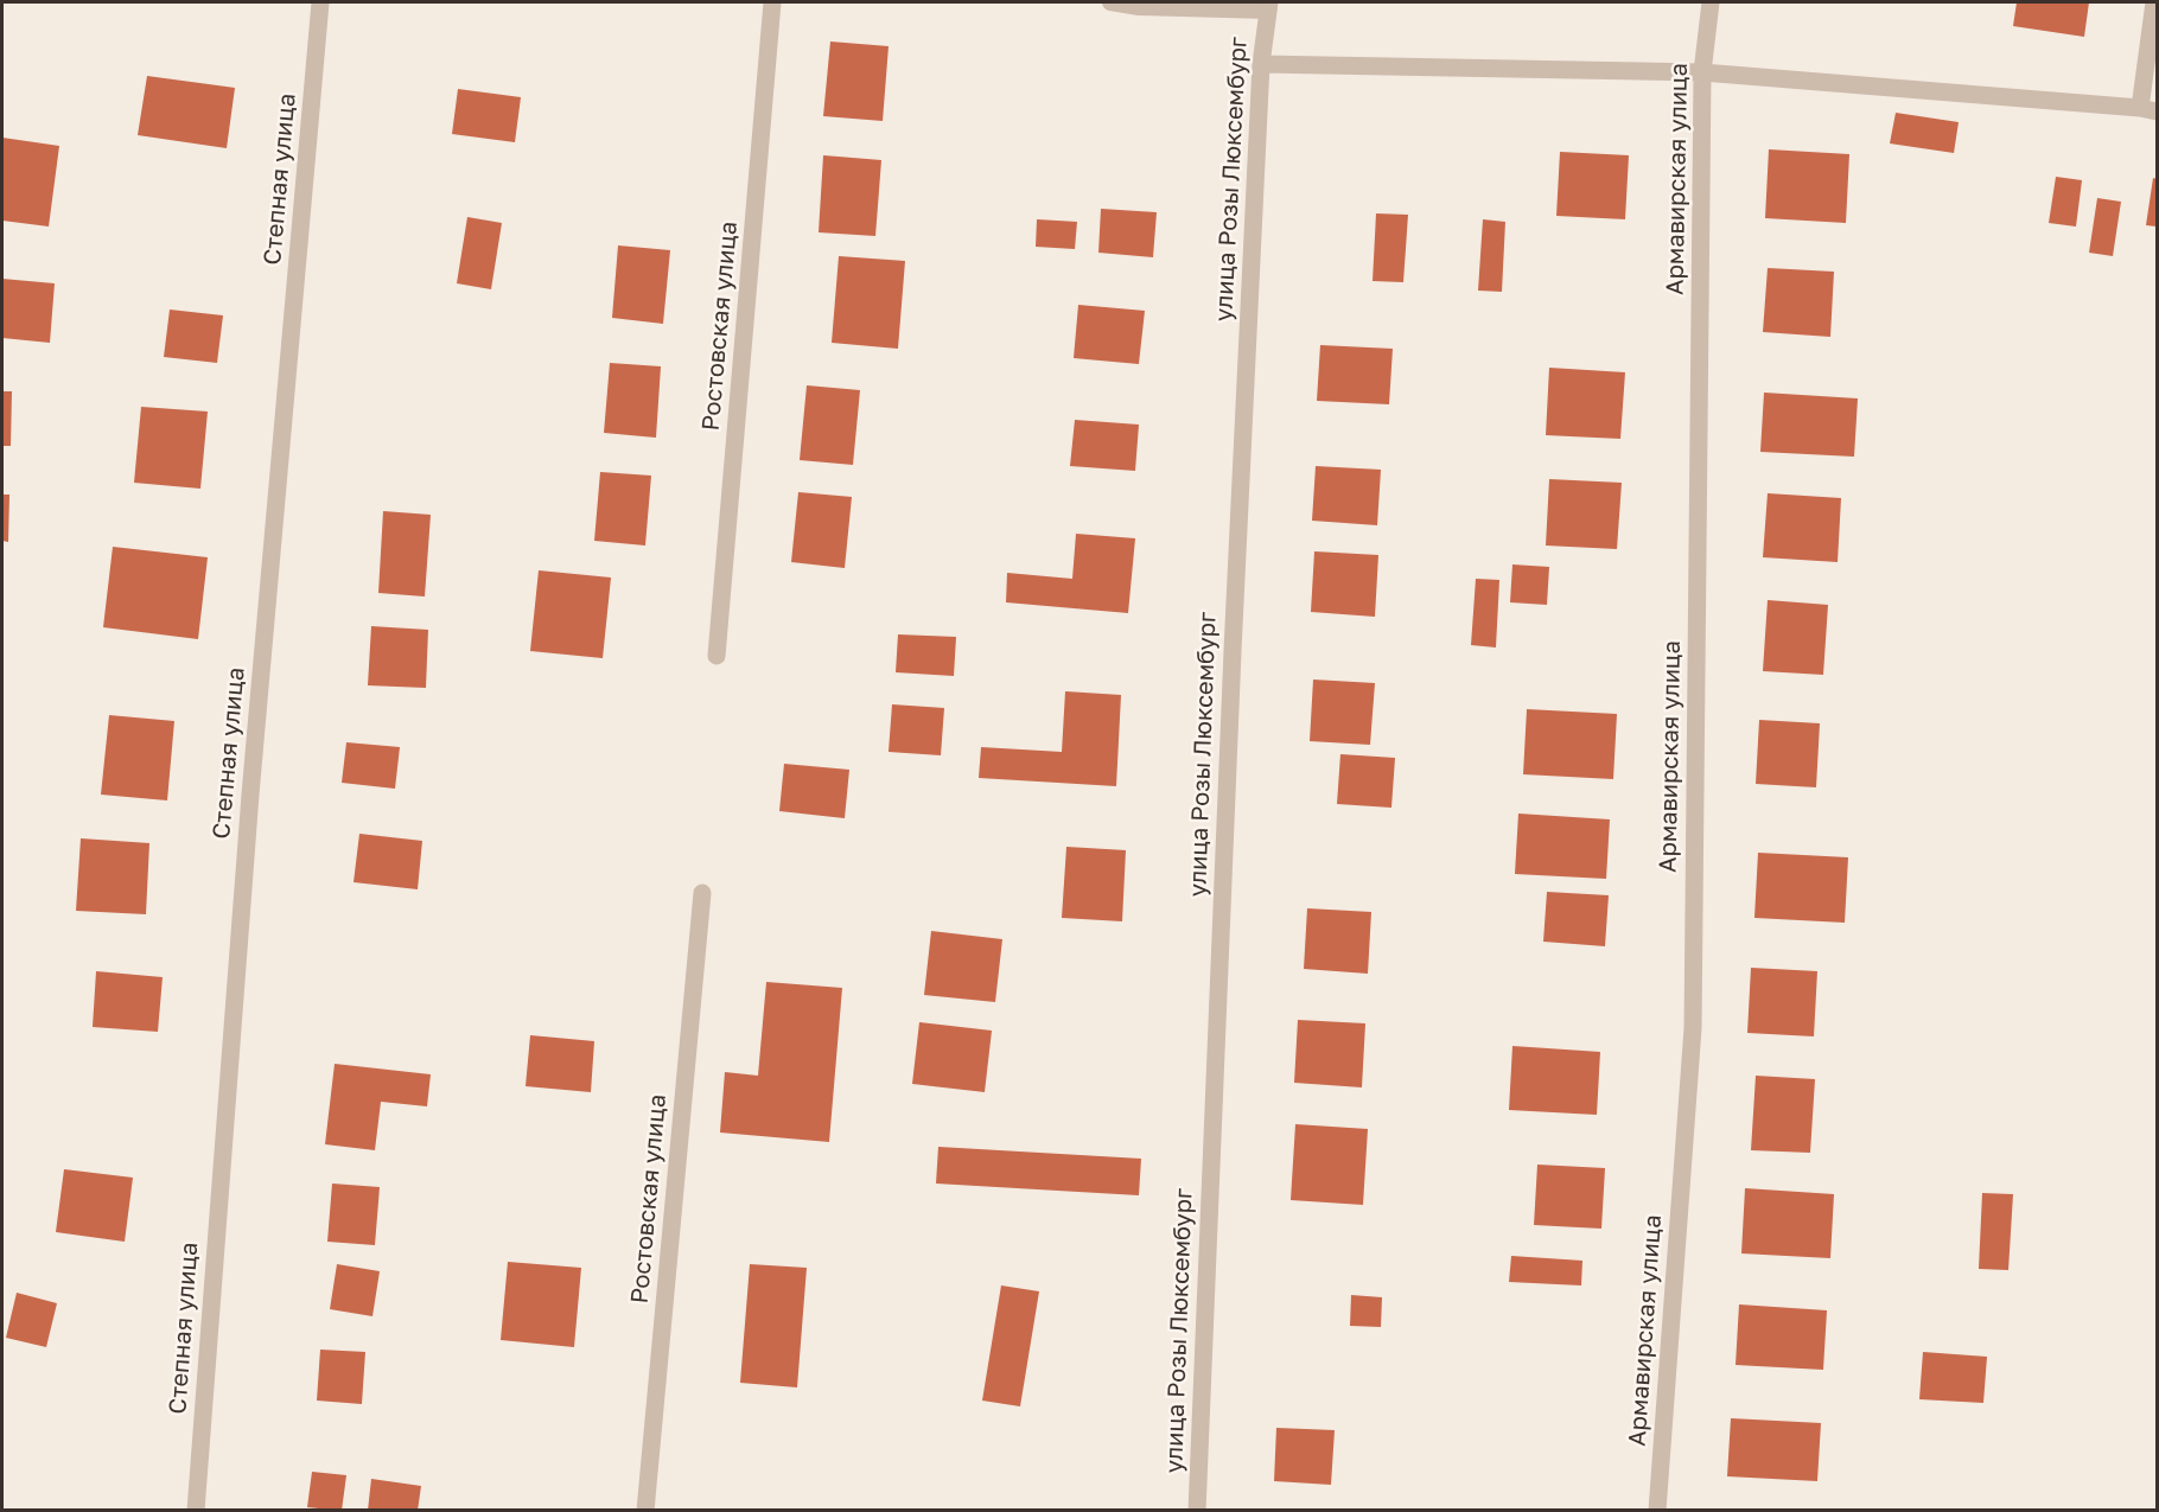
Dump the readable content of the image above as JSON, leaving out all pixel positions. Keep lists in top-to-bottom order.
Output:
{
  "streets": {
    "street": [
      "Степная улица",
      "улица Розы Люксембург",
      "Армавирская улица",
      "Ростовская улица"
    ]
  }
}
